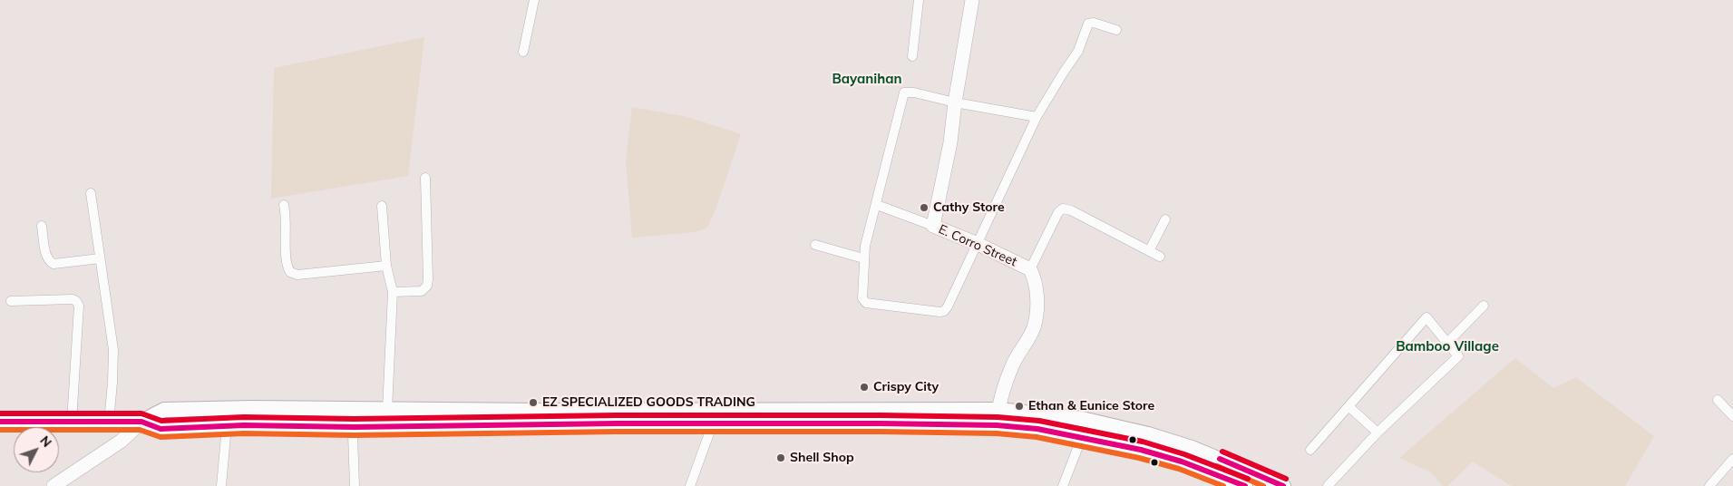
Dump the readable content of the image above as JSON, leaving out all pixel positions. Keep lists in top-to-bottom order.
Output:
{
  "streets": {
    "street": ["E. Corro Street"]
  },
  "districts": ["Bayanihan", "Bamboo Village"],
  "places": [
    "Cathy Store",
    "Crispy City",
    "EZ SPECIALIZED GOODS TRADING",
    "Ethan & Eunice Store",
    "Shell Shop"
  ],
  "north": "top right"
}
